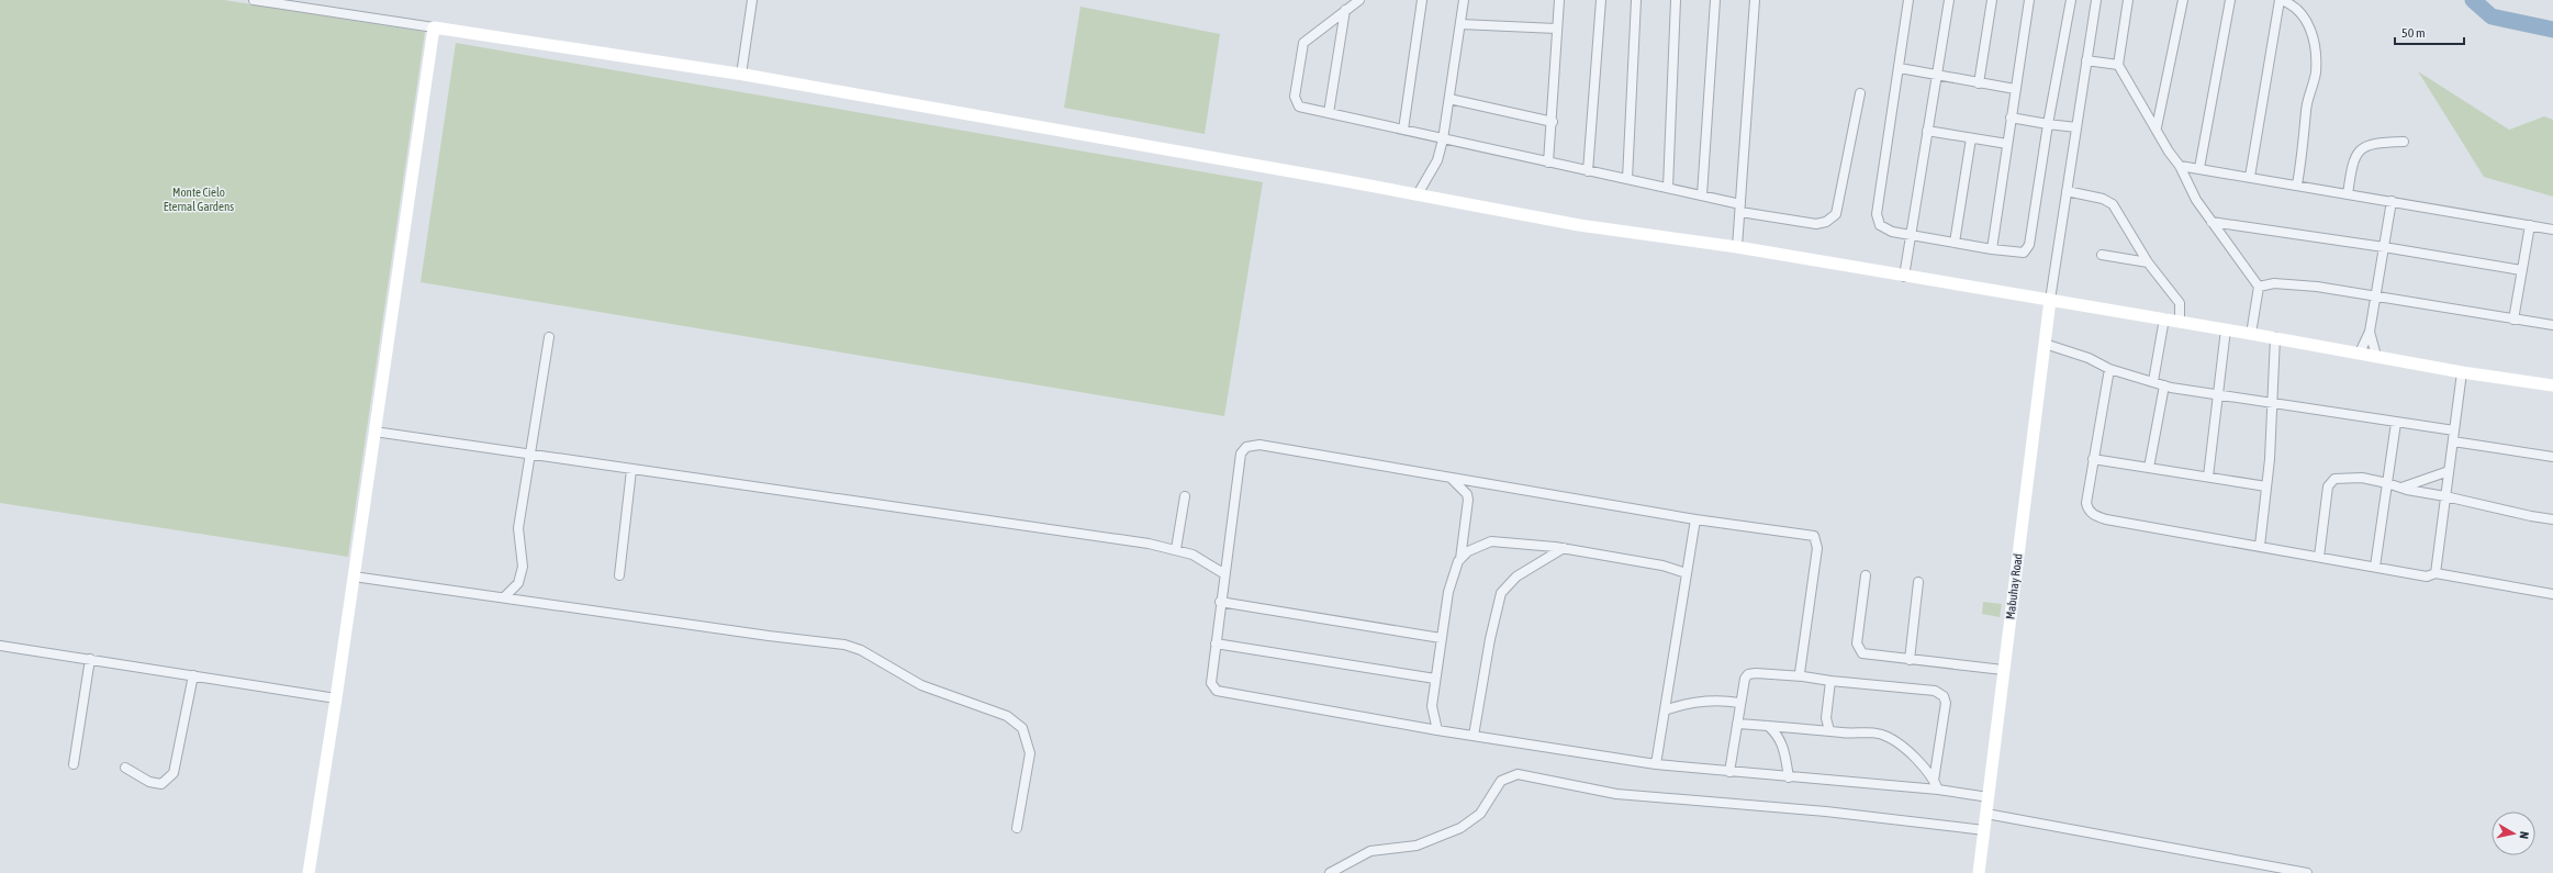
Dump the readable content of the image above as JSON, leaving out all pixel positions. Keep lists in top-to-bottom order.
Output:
{
  "streets": {
    "street": ["Mabuhay Road"]
  },
  "parks": ["Monte Cielo Eternal Gardens"],
  "scale_bar": "50 m",
  "north": "right"
}
